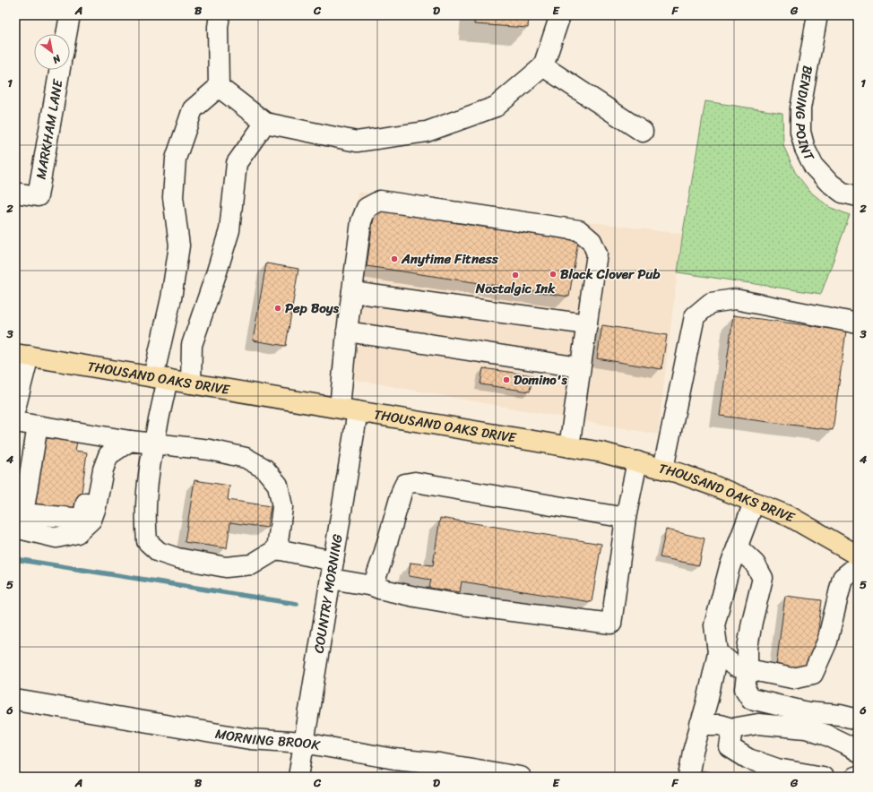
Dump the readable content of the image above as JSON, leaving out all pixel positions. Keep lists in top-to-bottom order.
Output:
{
  "streets": {
    "main road": ["THOUSAND OAKS DRIVE"],
    "street": [
      "BENDING POINT",
      "MARKHAM LANE",
      "COUNTRY MORNING",
      "MORNING BROOK"
    ]
  },
  "crossings": [
    ["THOUSAND OAKS DRIVE", "COUNTRY MORNING"],
    ["COUNTRY MORNING", "MORNING BROOK"]
  ],
  "places": [
    "Anytime Fitness",
    "Black Clover Pub",
    "Nostalgic Ink",
    "Pep Boys",
    "Domino's"
  ],
  "north": "bottom right",
  "grid": {
    "columns": [
      "A",
      "B",
      "C",
      "D",
      "E",
      "F",
      "G"
    ],
    "rows": [
      "1",
      "2",
      "3",
      "4",
      "5",
      "6"
    ]
  }
}
